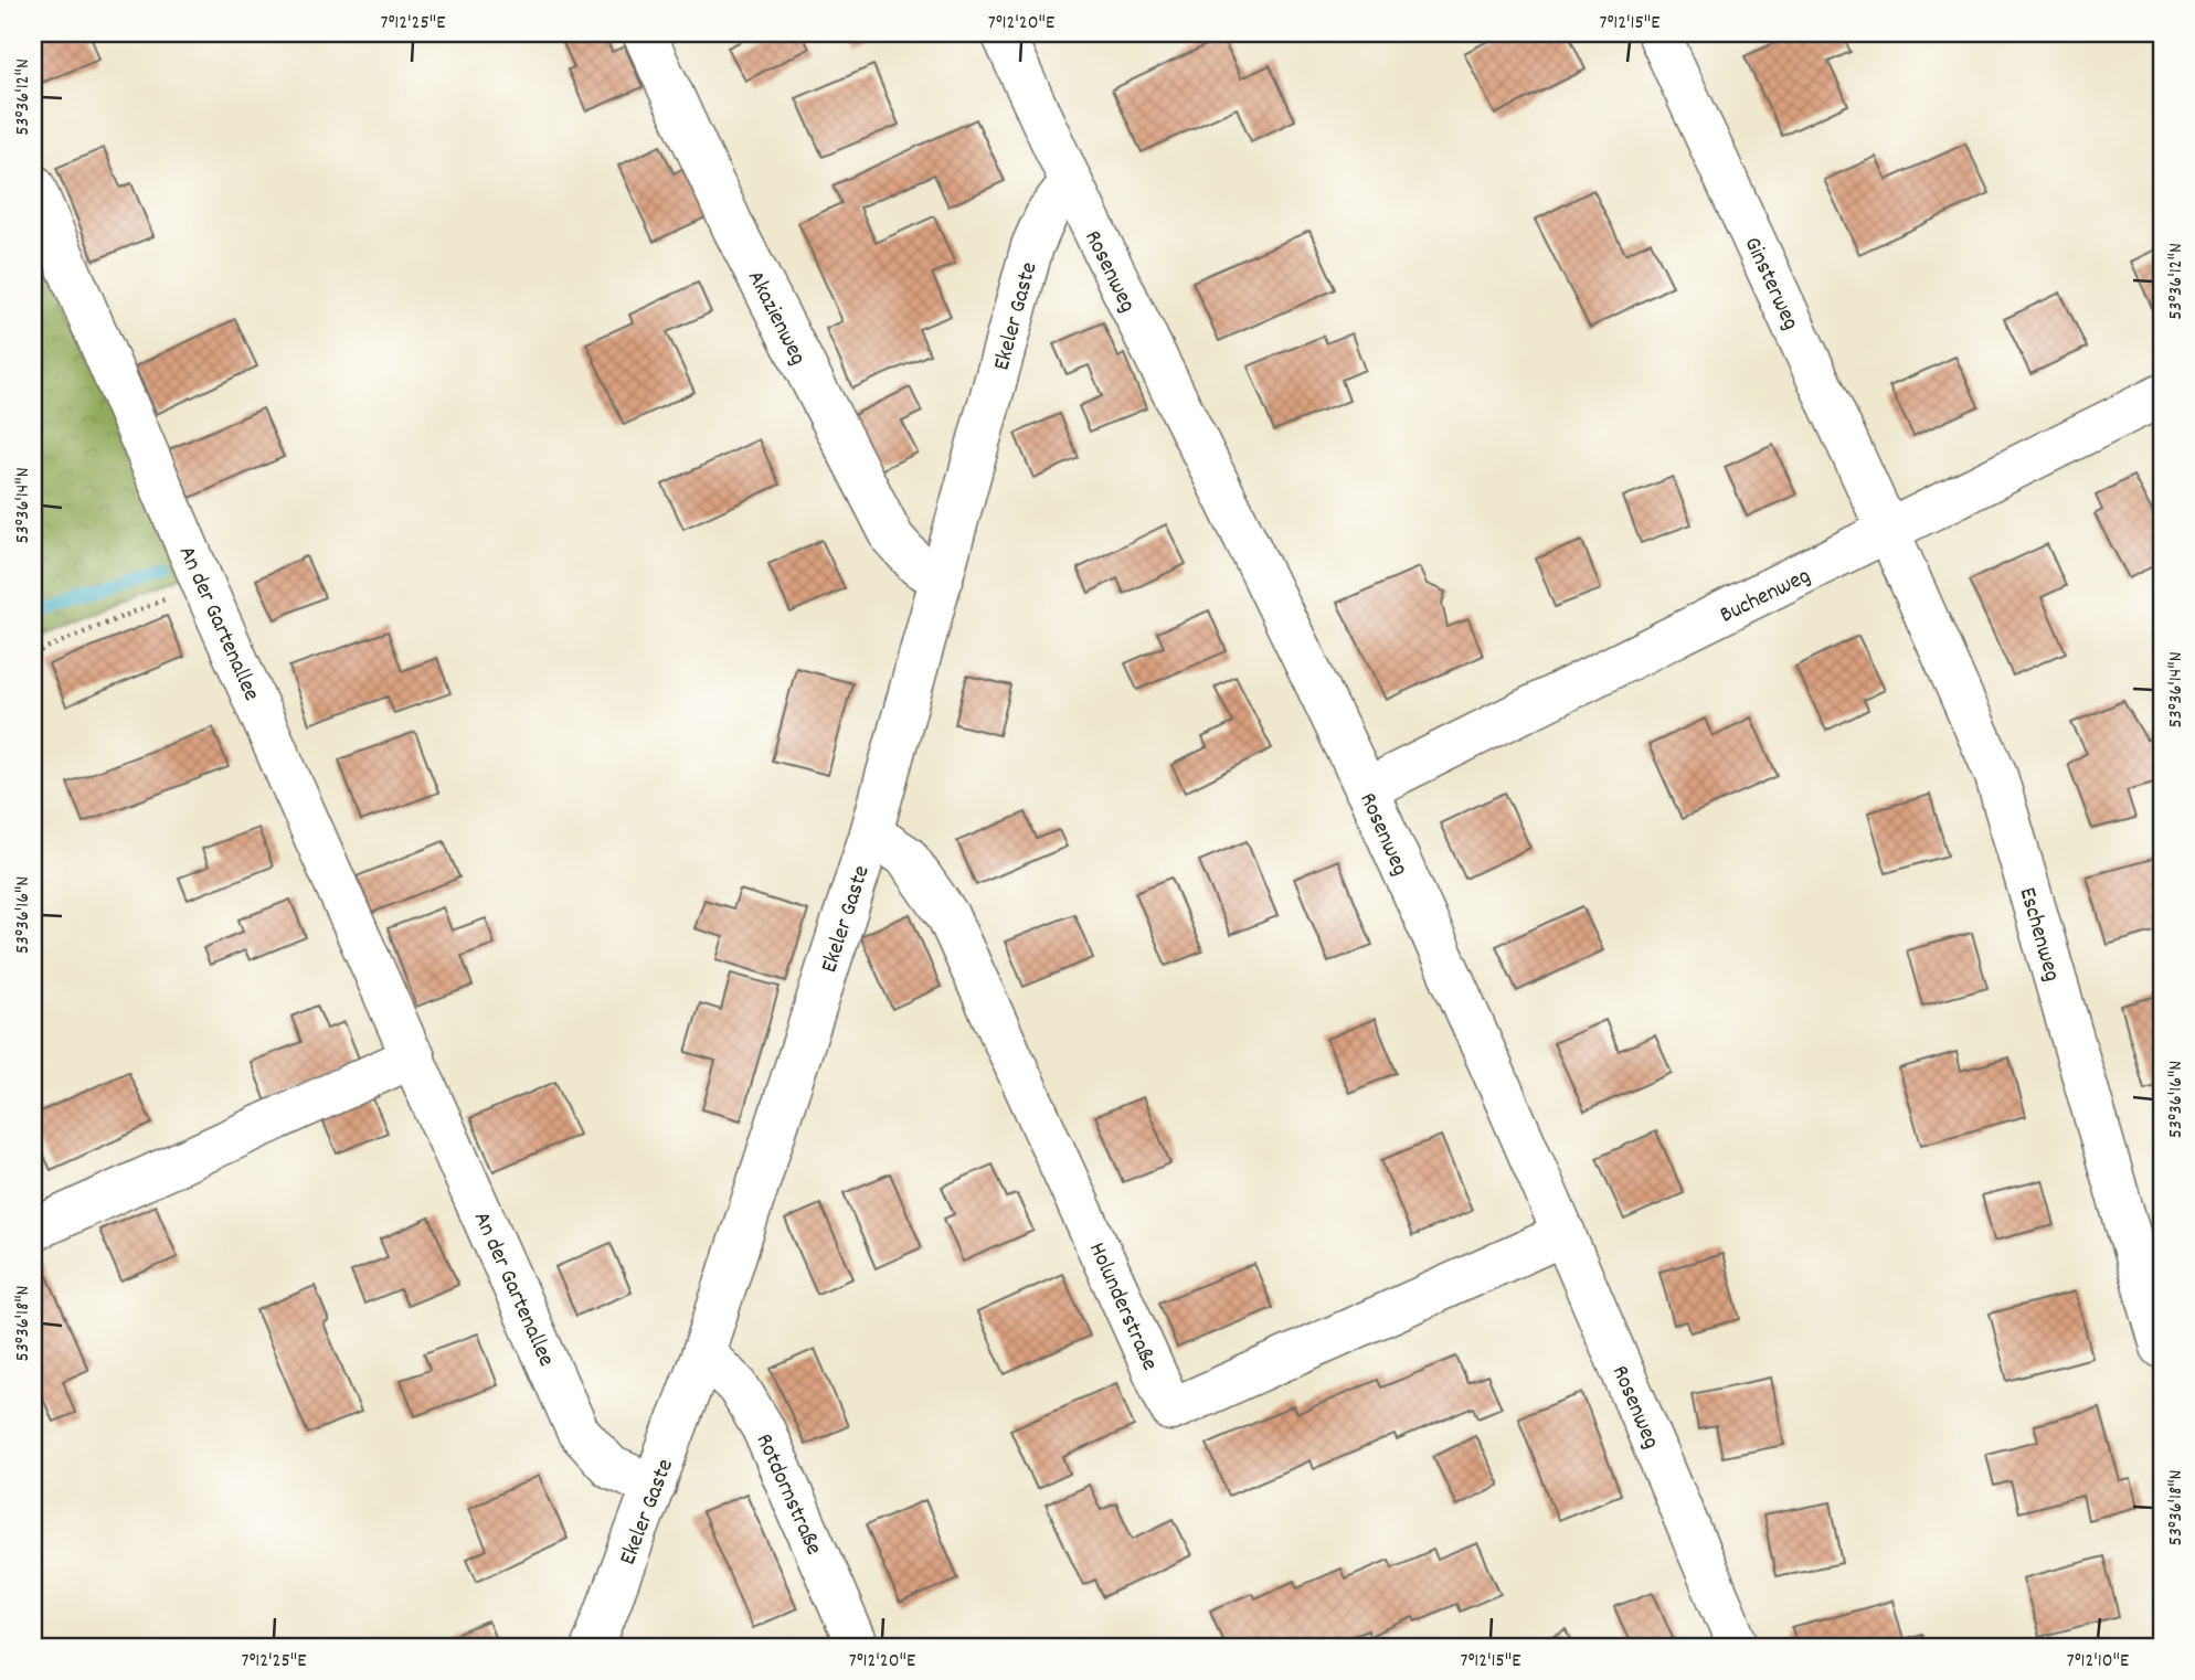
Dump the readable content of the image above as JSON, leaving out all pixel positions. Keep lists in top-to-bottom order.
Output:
{
  "streets": {
    "street": [
      "Rosenweg",
      "Ginsterweg",
      "Ekeler Gaste",
      "Akazienweg",
      "Buchenweg",
      "An der Gartenallee",
      "Eschenweg",
      "Holunderstraße",
      "Rotdornstraße"
    ]
  },
  "crossings": [
    ["Rosenweg", "Ekeler Gaste"],
    ["Rosenweg", "Buchenweg"],
    ["Rosenweg", "Holunderstraße"],
    ["Ginsterweg", "Buchenweg"],
    ["Ginsterweg", "Eschenweg"],
    ["Ekeler Gaste", "Akazienweg"],
    ["Ekeler Gaste", "An der Gartenallee"],
    ["Ekeler Gaste", "Holunderstraße"],
    ["Ekeler Gaste", "Rotdornstraße"],
    ["Buchenweg", "Eschenweg"]
  ],
  "coordinates": [
    "7°12'25\"E",
    "7°12'20\"E",
    "7°12'15\"E",
    "53°36'12\"N",
    "53°36'14\"N",
    "53°36'16\"N",
    "53°36'18\"N",
    "7°12'10\"E"
  ]
}
